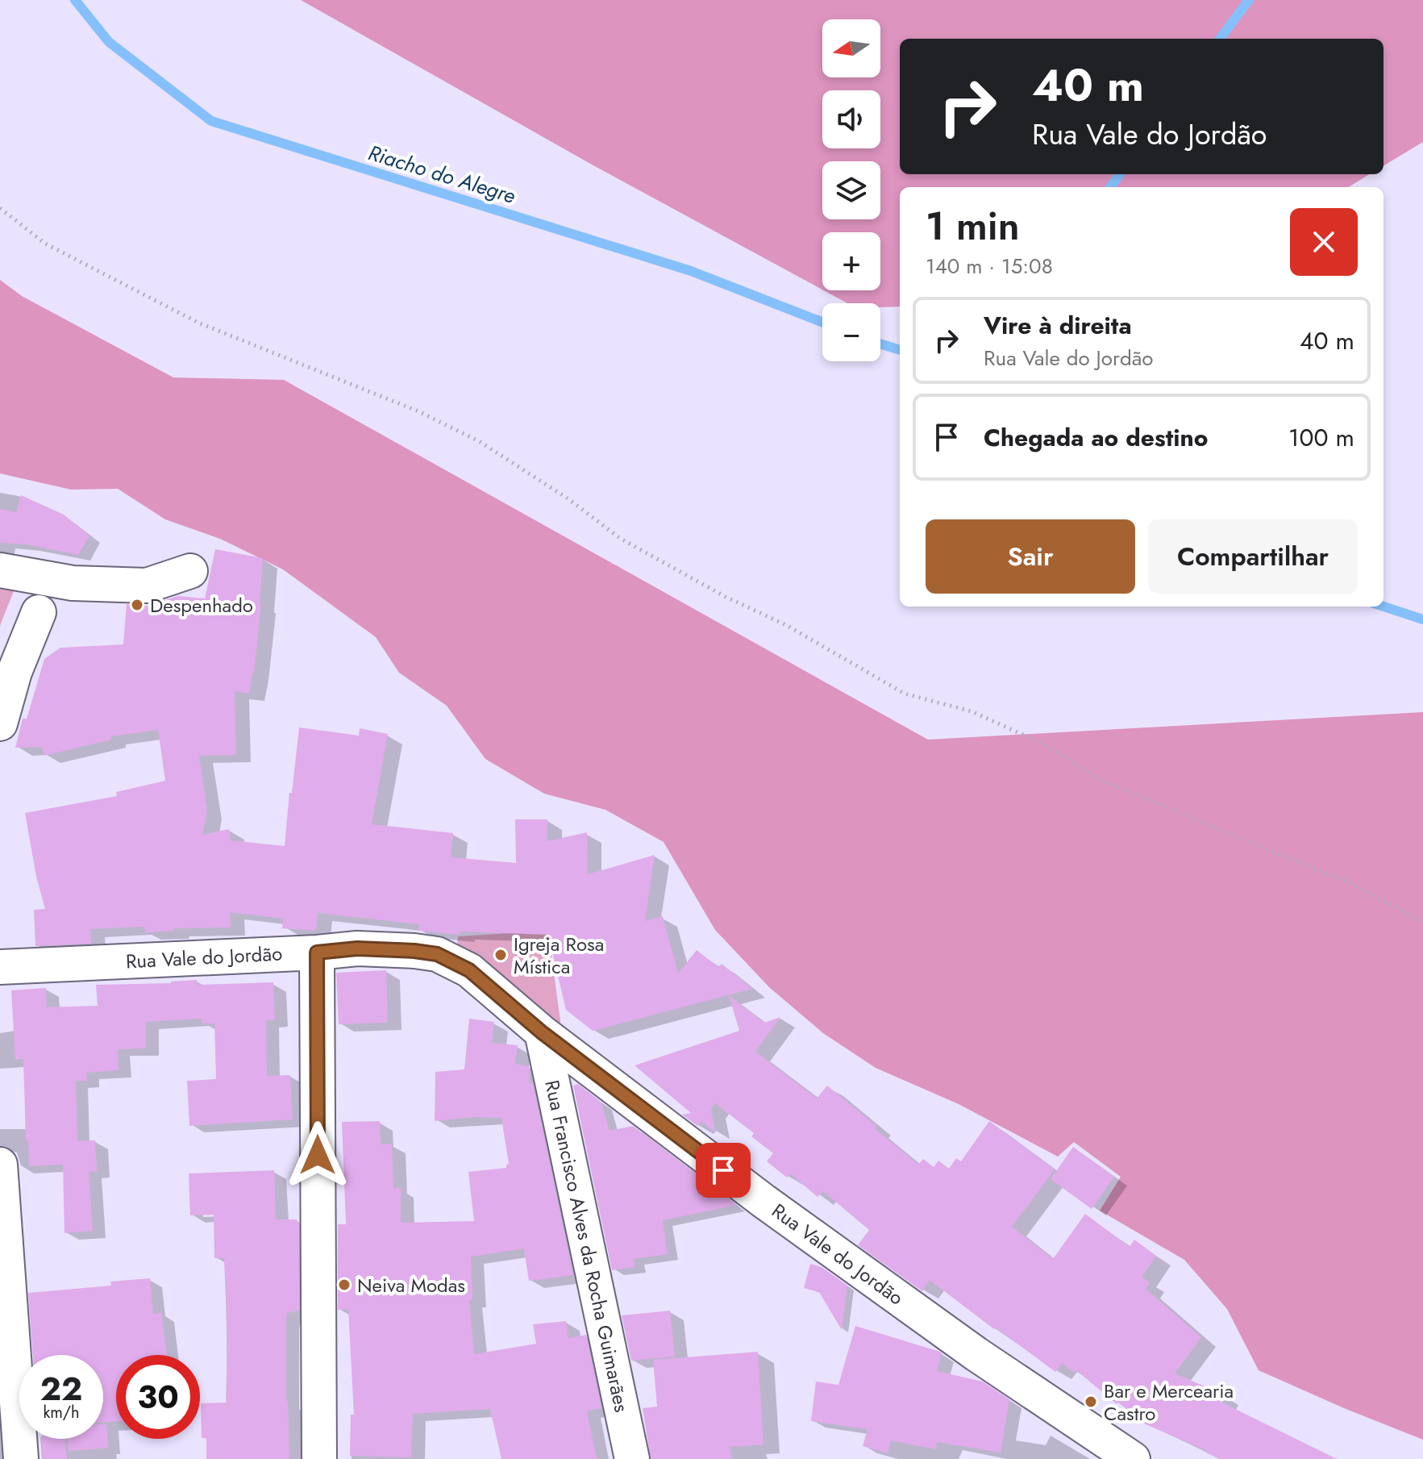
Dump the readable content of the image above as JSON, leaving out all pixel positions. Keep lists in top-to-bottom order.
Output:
{
  "streets": {
    "street": ["Rua Vale do Jordão", "Rua Francisco Alves da Rocha Guimarães"]
  },
  "crossings": [
    ["Rua Vale do Jordão", "Rua Francisco Alves da Rocha Guimarães"]
  ],
  "water": ["Riacho do Alegre"],
  "places": [
    "Despenhado",
    "Igreja Rosa Mística",
    "Neiva Modas",
    "Bar e Mercearia Castro"
  ],
  "north": "left",
  "page": {
    "map_buttons": ["+", "−"],
    "turn": ["40 m", "Rua Vale do Jordão"],
    "heading": ["1 min", "140 m · 15:08"],
    "list": [
      {
        "name": "Vire à direita",
        "note": "Rua Vale do Jordão",
        "value": "40 m"
      },
      {
        "name": "Chegada ao destino",
        "value": "100 m"
      }
    ],
    "buttons": ["Sair", "Compartilhar"],
    "speed": "22 km/h",
    "limit": "30"
  }
}
